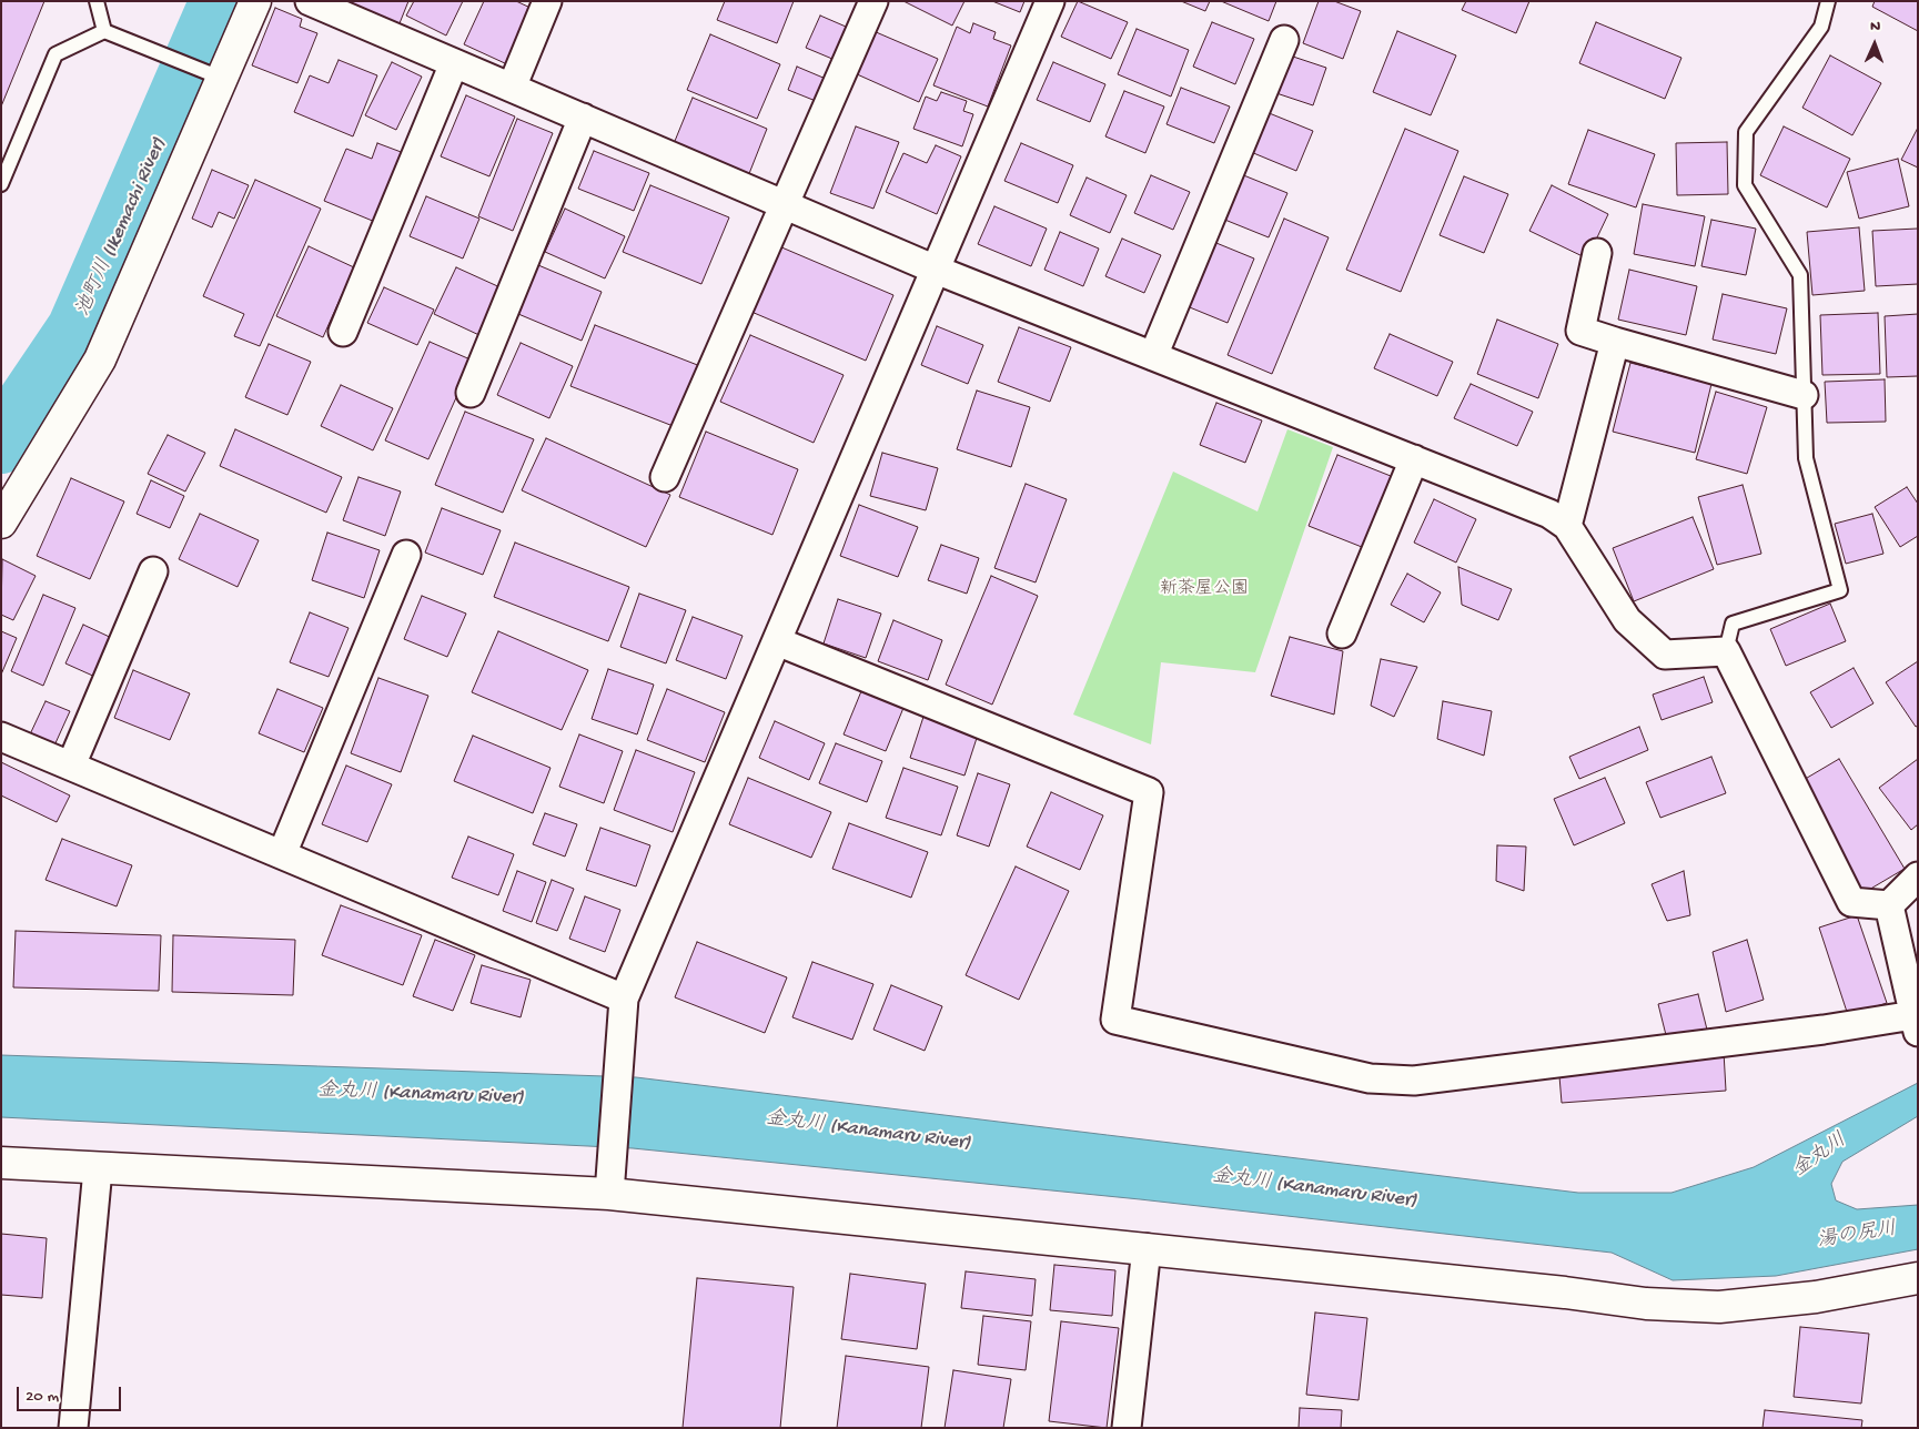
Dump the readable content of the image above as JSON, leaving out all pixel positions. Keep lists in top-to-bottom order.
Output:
{
  "water": [
    "池町川 (Ikemachi River)",
    "金丸川 (Kanamaru River)",
    "金丸川",
    "湯の尻川"
  ],
  "parks": ["新茶屋公園"],
  "scale_bar": "20 m",
  "north": "top"
}
